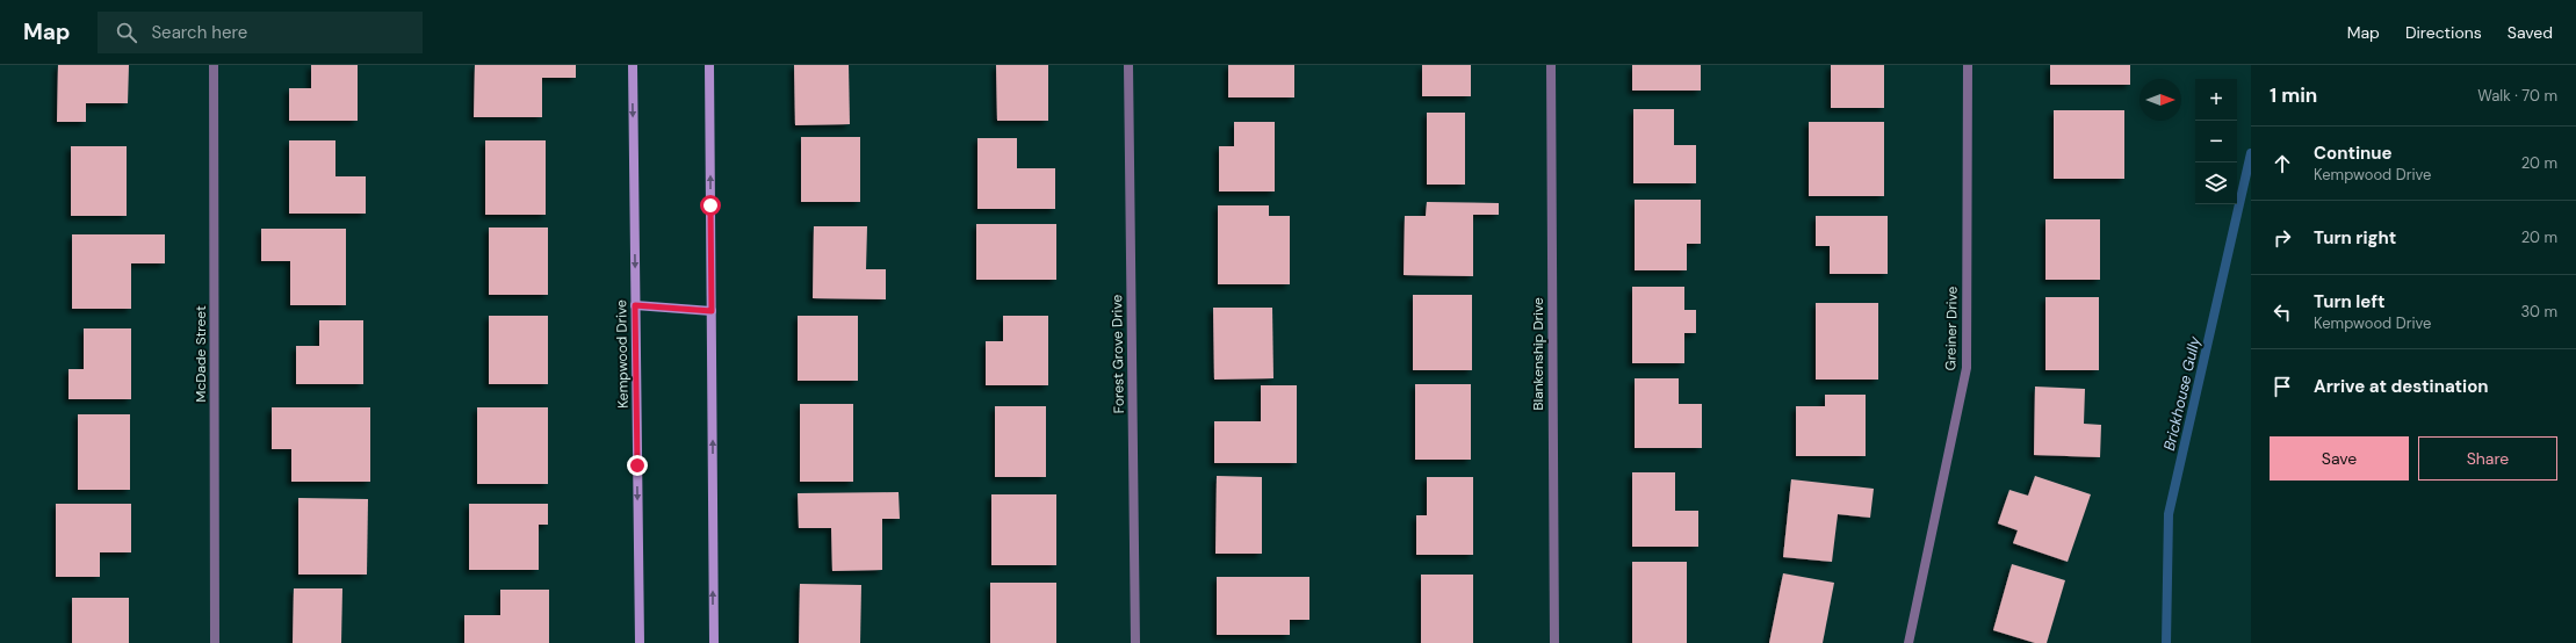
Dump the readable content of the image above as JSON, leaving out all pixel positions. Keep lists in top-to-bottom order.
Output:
{
  "streets": {
    "main road": ["Kempwood Drive"],
    "street": [
      "Greiner Drive",
      "McDade Street",
      "Forest Grove Drive",
      "Blankenship Drive"
    ]
  },
  "water": ["Brickhouse Gully"],
  "north": "right",
  "page": {
    "header": "Map",
    "search": "Search here",
    "nav": ["Map", "Directions", "Saved"],
    "heading": ["1 min", "Walk · 70 m"],
    "map_buttons": ["+", "−"],
    "list": [
      ["Continue", "Kempwood Drive", "20 m"],
      ["Turn right", "20 m"],
      ["Turn left", "Kempwood Drive", "30 m"],
      "Arrive at destination"
    ],
    "buttons": ["Save", "Share"]
  }
}
